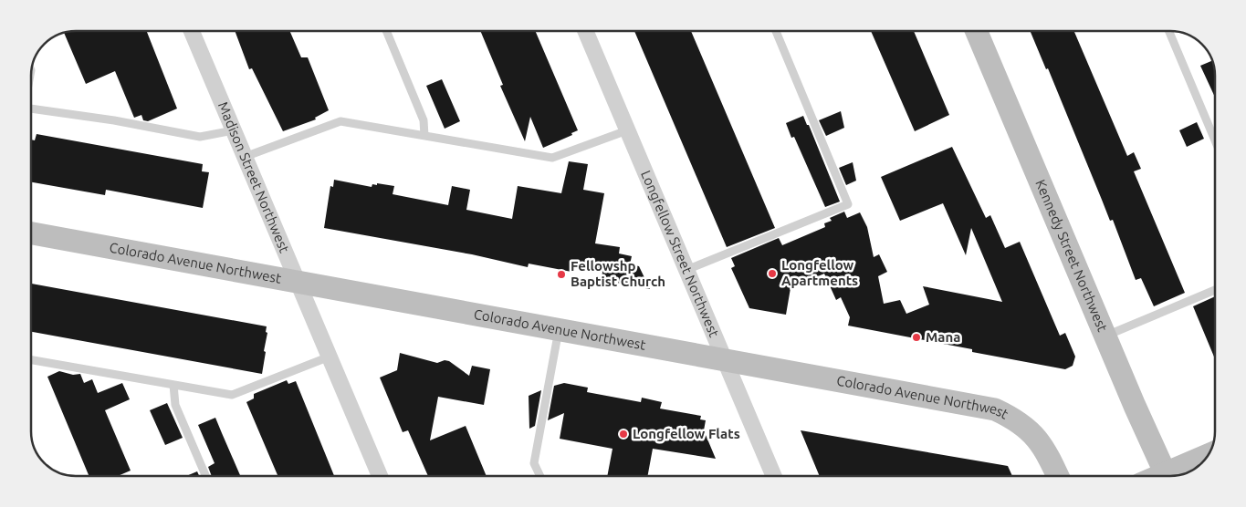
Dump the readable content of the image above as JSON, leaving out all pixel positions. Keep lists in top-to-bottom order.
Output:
{
  "streets": {
    "street": [
      "Madison Street Northwest",
      "Longfellow Street Northwest",
      "Kennedy Street Northwest",
      "Colorado Avenue Northwest"
    ]
  },
  "crossings": [
    ["Madison Street Northwest", "Colorado Avenue Northwest"],
    ["Longfellow Street Northwest", "Colorado Avenue Northwest"]
  ],
  "places": [
    "Longfellow Apartments",
    "Fellowshp Baptist Church",
    "Mana",
    "Longfellow Flats"
  ]
}
